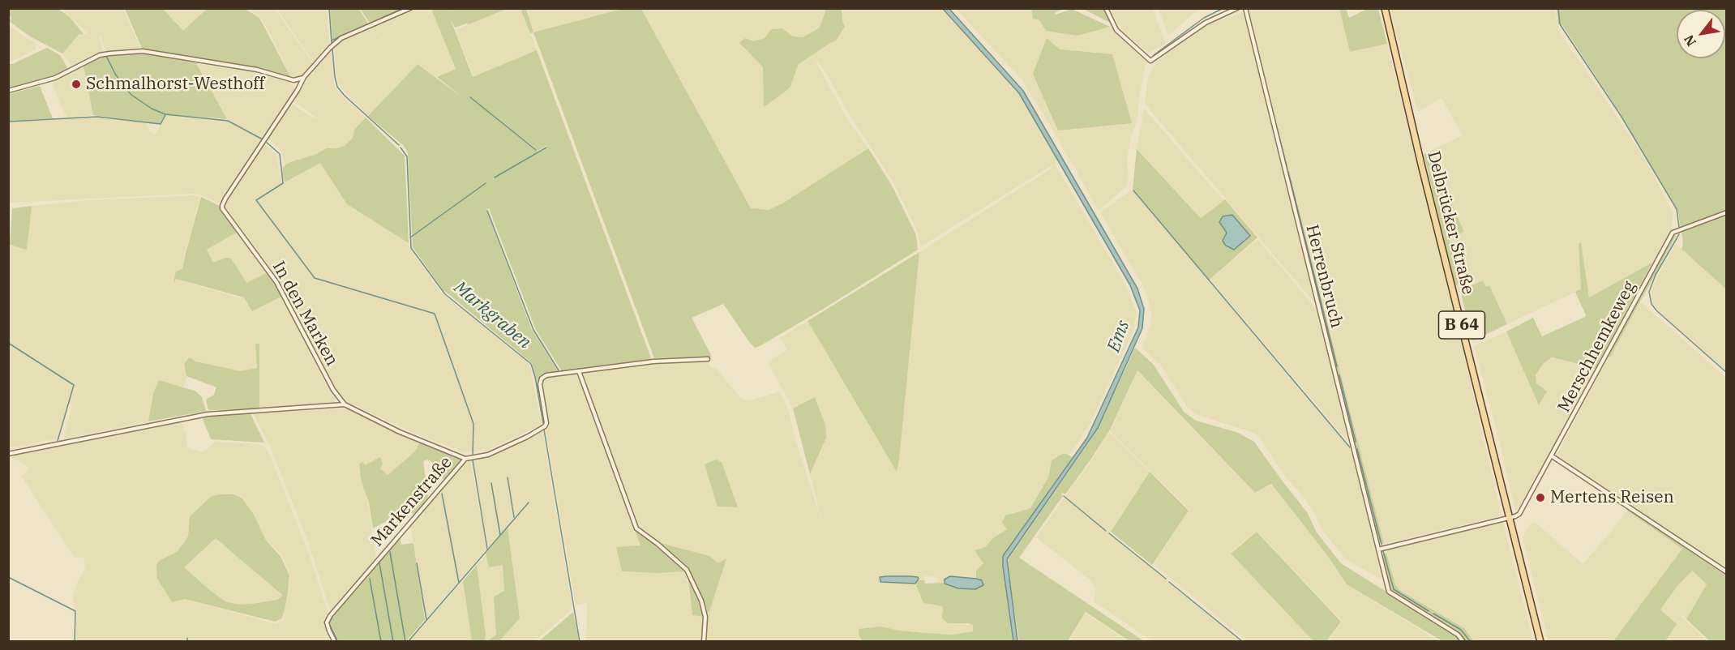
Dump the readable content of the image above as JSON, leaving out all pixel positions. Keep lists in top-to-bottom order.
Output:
{
  "streets": {
    "main road": ["Delbrücker Straße", "B 64"],
    "street": [
      "Herrenbruch",
      "In den Marken",
      "Merschhemkeweg",
      "Markenstraße"
    ]
  },
  "crossings": [
    ["Delbrücker Straße", "Merschhemkeweg"]
  ],
  "water": ["Markgraben", "Ems"],
  "places": ["Schmalhorst-Westhoff", "Mertens Reisen"],
  "north": "bottom left"
}
